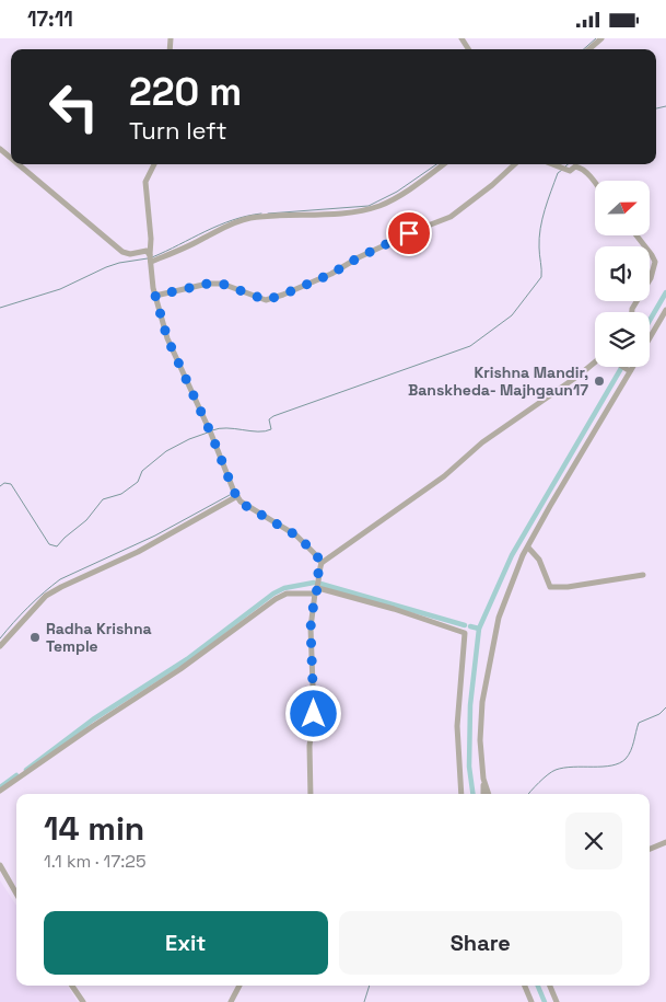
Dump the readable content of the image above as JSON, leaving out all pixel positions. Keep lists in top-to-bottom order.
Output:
{
  "places": ["Krishna Mandir, Banskheda- Majhgaun17", "Radha Krishna Temple"],
  "north": "right",
  "page": {
    "status": "17:11",
    "turn": ["220 m", "Turn left"],
    "heading": ["14 min", "1.1 km · 17:25"],
    "buttons": ["Exit", "Share"]
  }
}
